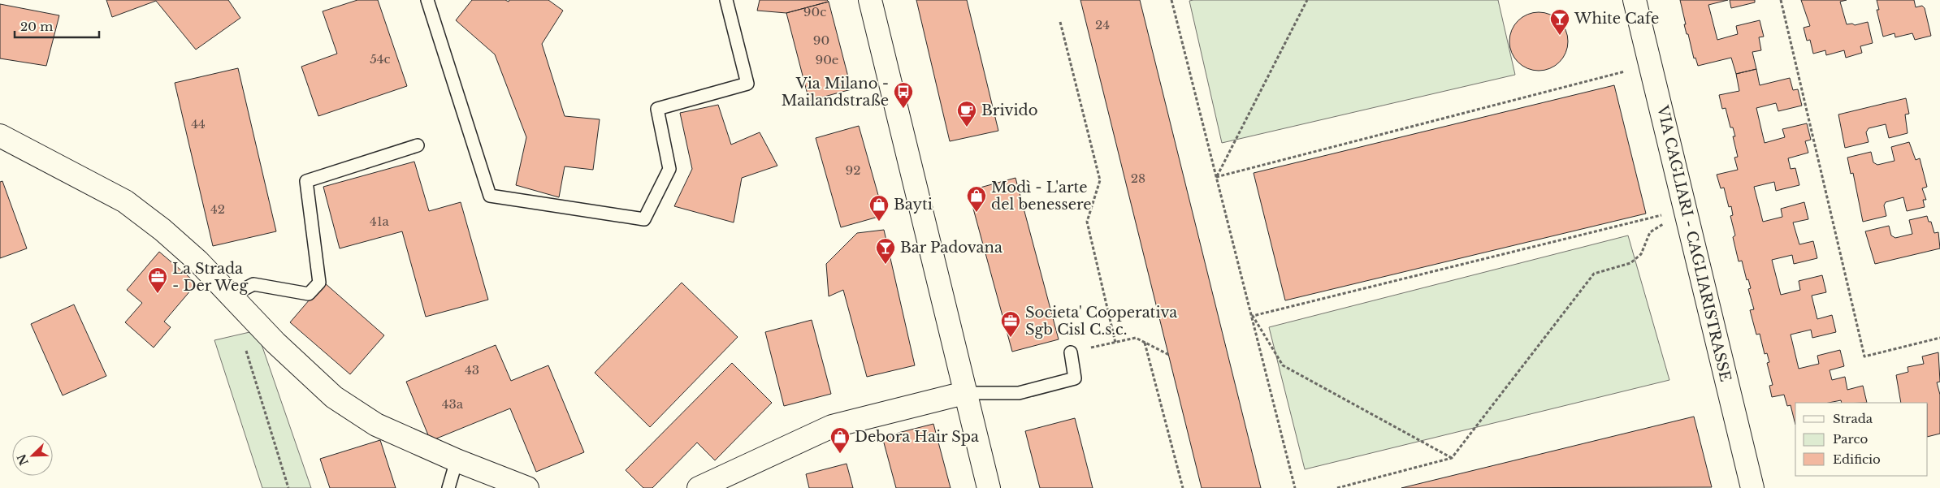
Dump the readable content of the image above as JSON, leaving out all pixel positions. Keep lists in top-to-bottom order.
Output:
{
  "streets": {
    "street": ["VIA CAGLIARI - CAGLIARISTRASSE"]
  },
  "places": {
    "bar": ["White Cafe", "Bar Padovana"],
    "bus stop": ["Via Milano - Mailandstraße"],
    "cafe": ["Brivido"],
    "shop": ["Modì - L'arte del benessere", "Bayti", "Debora Hair Spa"],
    "office": ["La Strada - Der Weg", "Societa' Cooperativa Sgb Cisl C.s.c."]
  },
  "house_numbers": [
    "90c",
    "24",
    "90",
    "54c",
    "90e",
    "44",
    "92",
    "28",
    "42",
    "41a",
    "43",
    "43a"
  ],
  "legend": ["Strada", "Parco", "Edificio"],
  "scale_bar": "20 m",
  "north": "bottom left"
}
